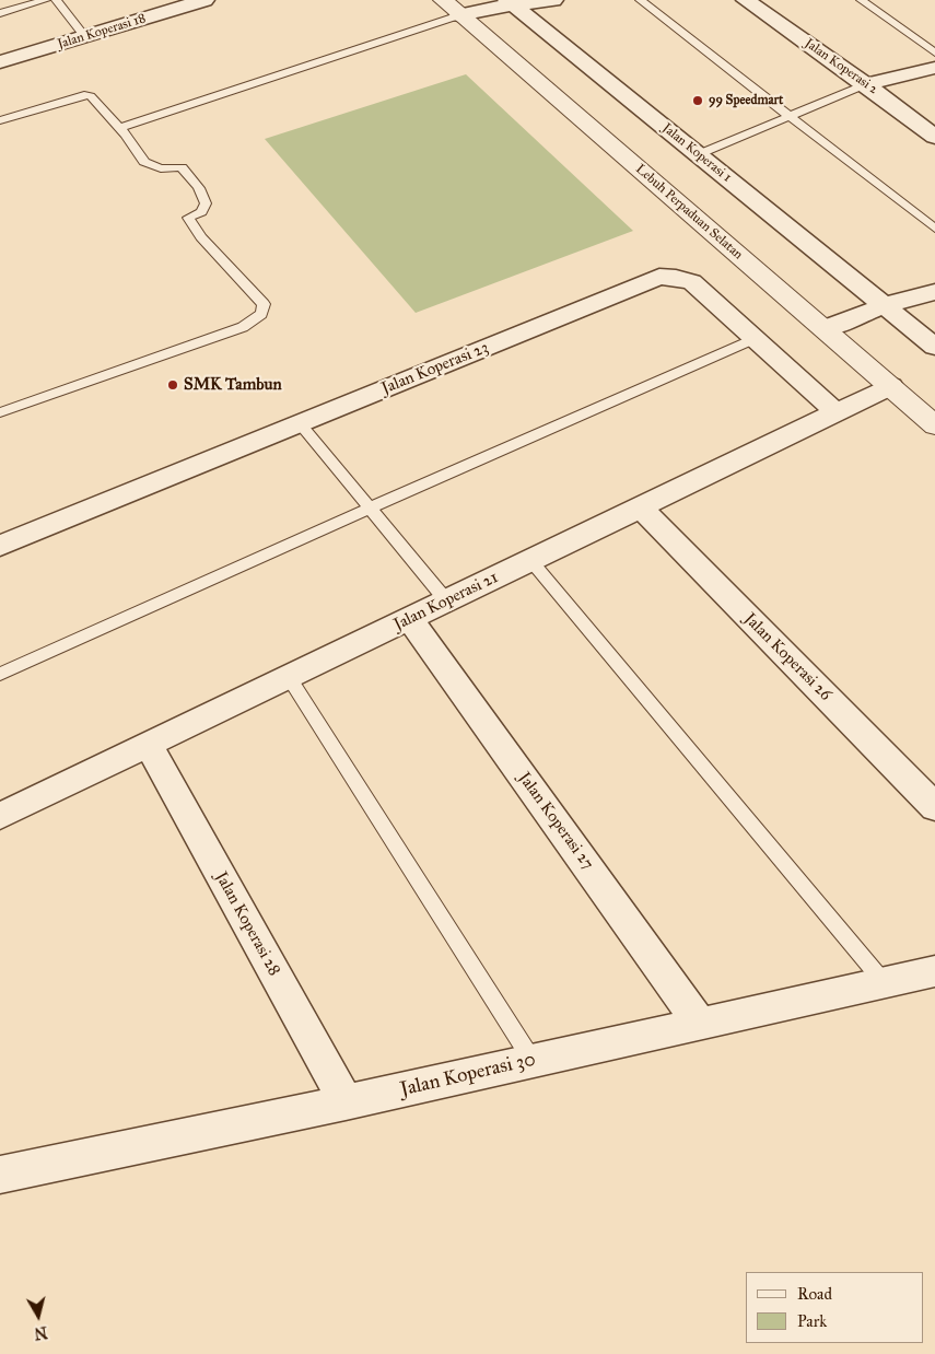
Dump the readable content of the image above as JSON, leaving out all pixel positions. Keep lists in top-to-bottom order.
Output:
{
  "streets": {
    "street": [
      "Jalan Koperasi 18",
      "Jalan Koperasi 2",
      "Jalan Koperasi 1",
      "Lebuh Perpaduan Selatan",
      "Jalan Koperasi 23",
      "Jalan Koperasi 21",
      "Jalan Koperasi 26",
      "Jalan Koperasi 27",
      "Jalan Koperasi 28",
      "Jalan Koperasi 30"
    ]
  },
  "crossings": [
    ["Lebuh Perpaduan Selatan", "Jalan Koperasi 21"],
    ["Jalan Koperasi 23", "Jalan Koperasi 21"],
    ["Jalan Koperasi 21", "Jalan Koperasi 26"],
    ["Jalan Koperasi 21", "Jalan Koperasi 27"],
    ["Jalan Koperasi 21", "Jalan Koperasi 28"],
    ["Jalan Koperasi 27", "Jalan Koperasi 30"],
    ["Jalan Koperasi 28", "Jalan Koperasi 30"]
  ],
  "places": ["99 Speedmart", "SMK Tambun"],
  "legend": ["Road", "Park"],
  "north": "bottom"
}
